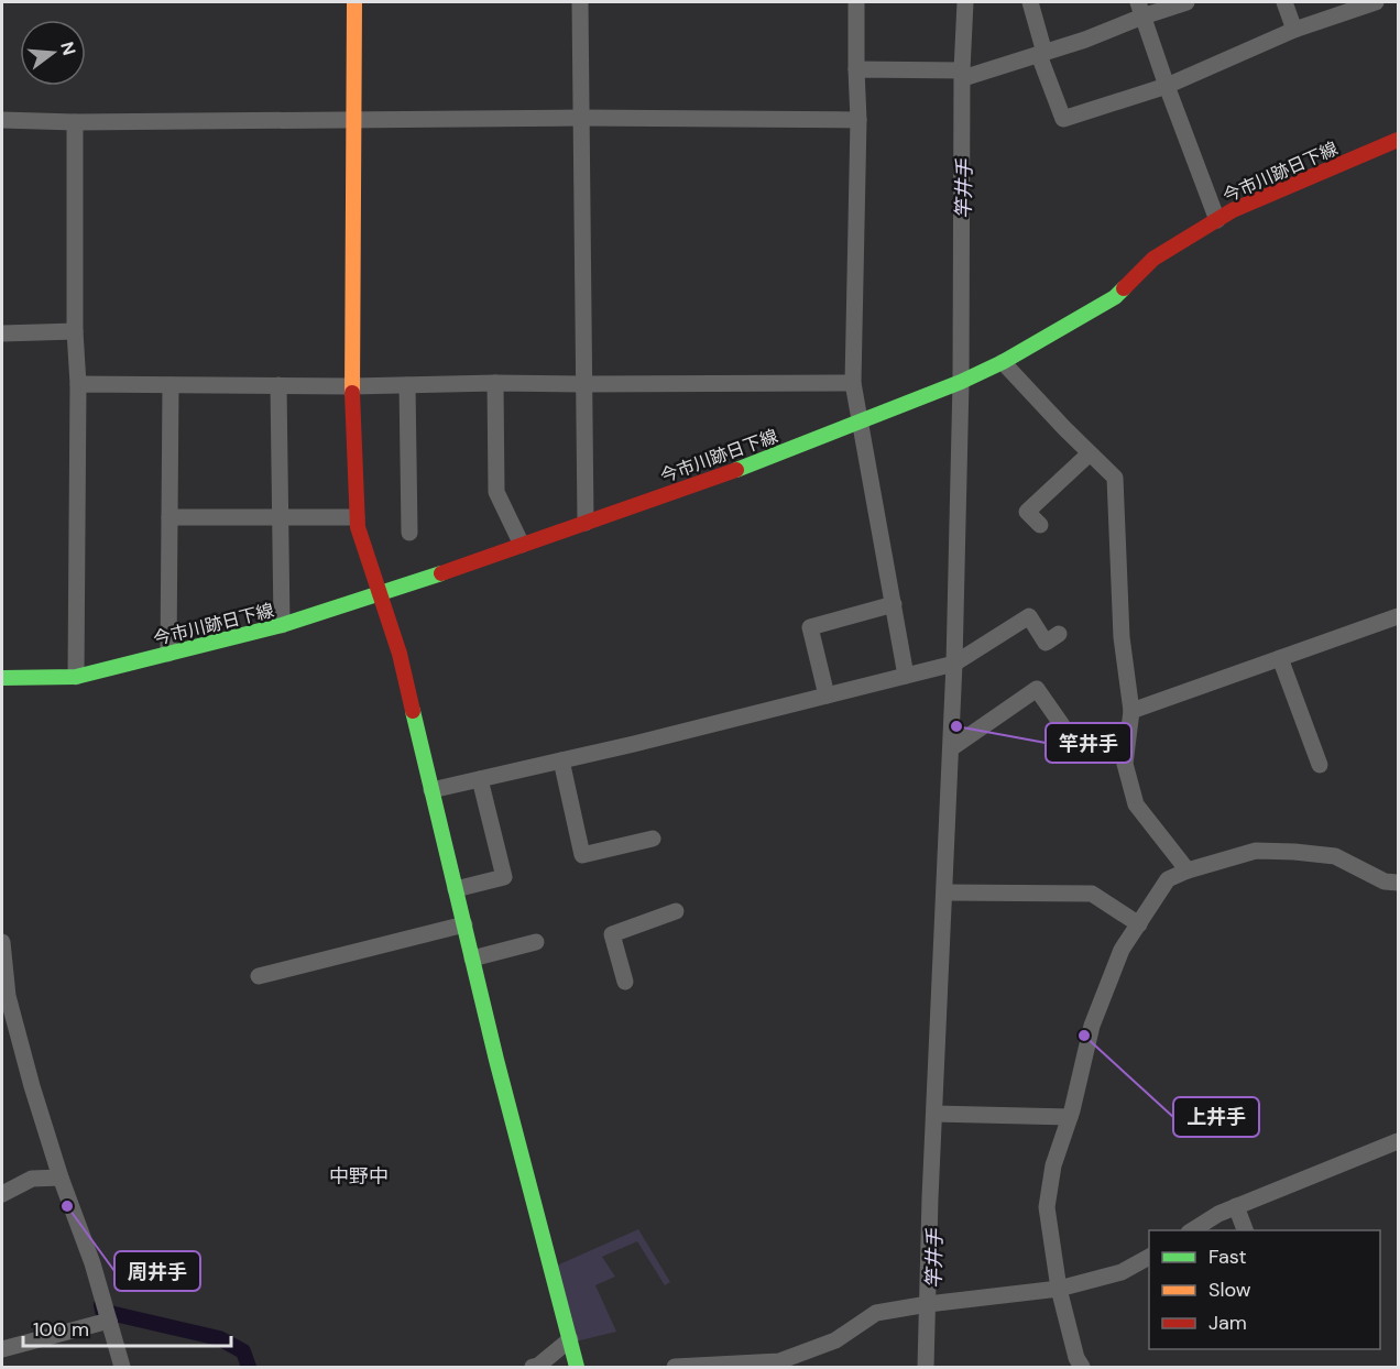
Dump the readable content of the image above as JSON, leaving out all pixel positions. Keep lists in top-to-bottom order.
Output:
{
  "streets": {
    "street": ["今市川跡日下線"]
  },
  "districts": ["中野中"],
  "water": ["竿井手"],
  "places": ["竿井手", "上井手", "周井手"],
  "legend": ["Fast", "Slow", "Jam"],
  "scale_bar": "100 m",
  "north": "right"
}
